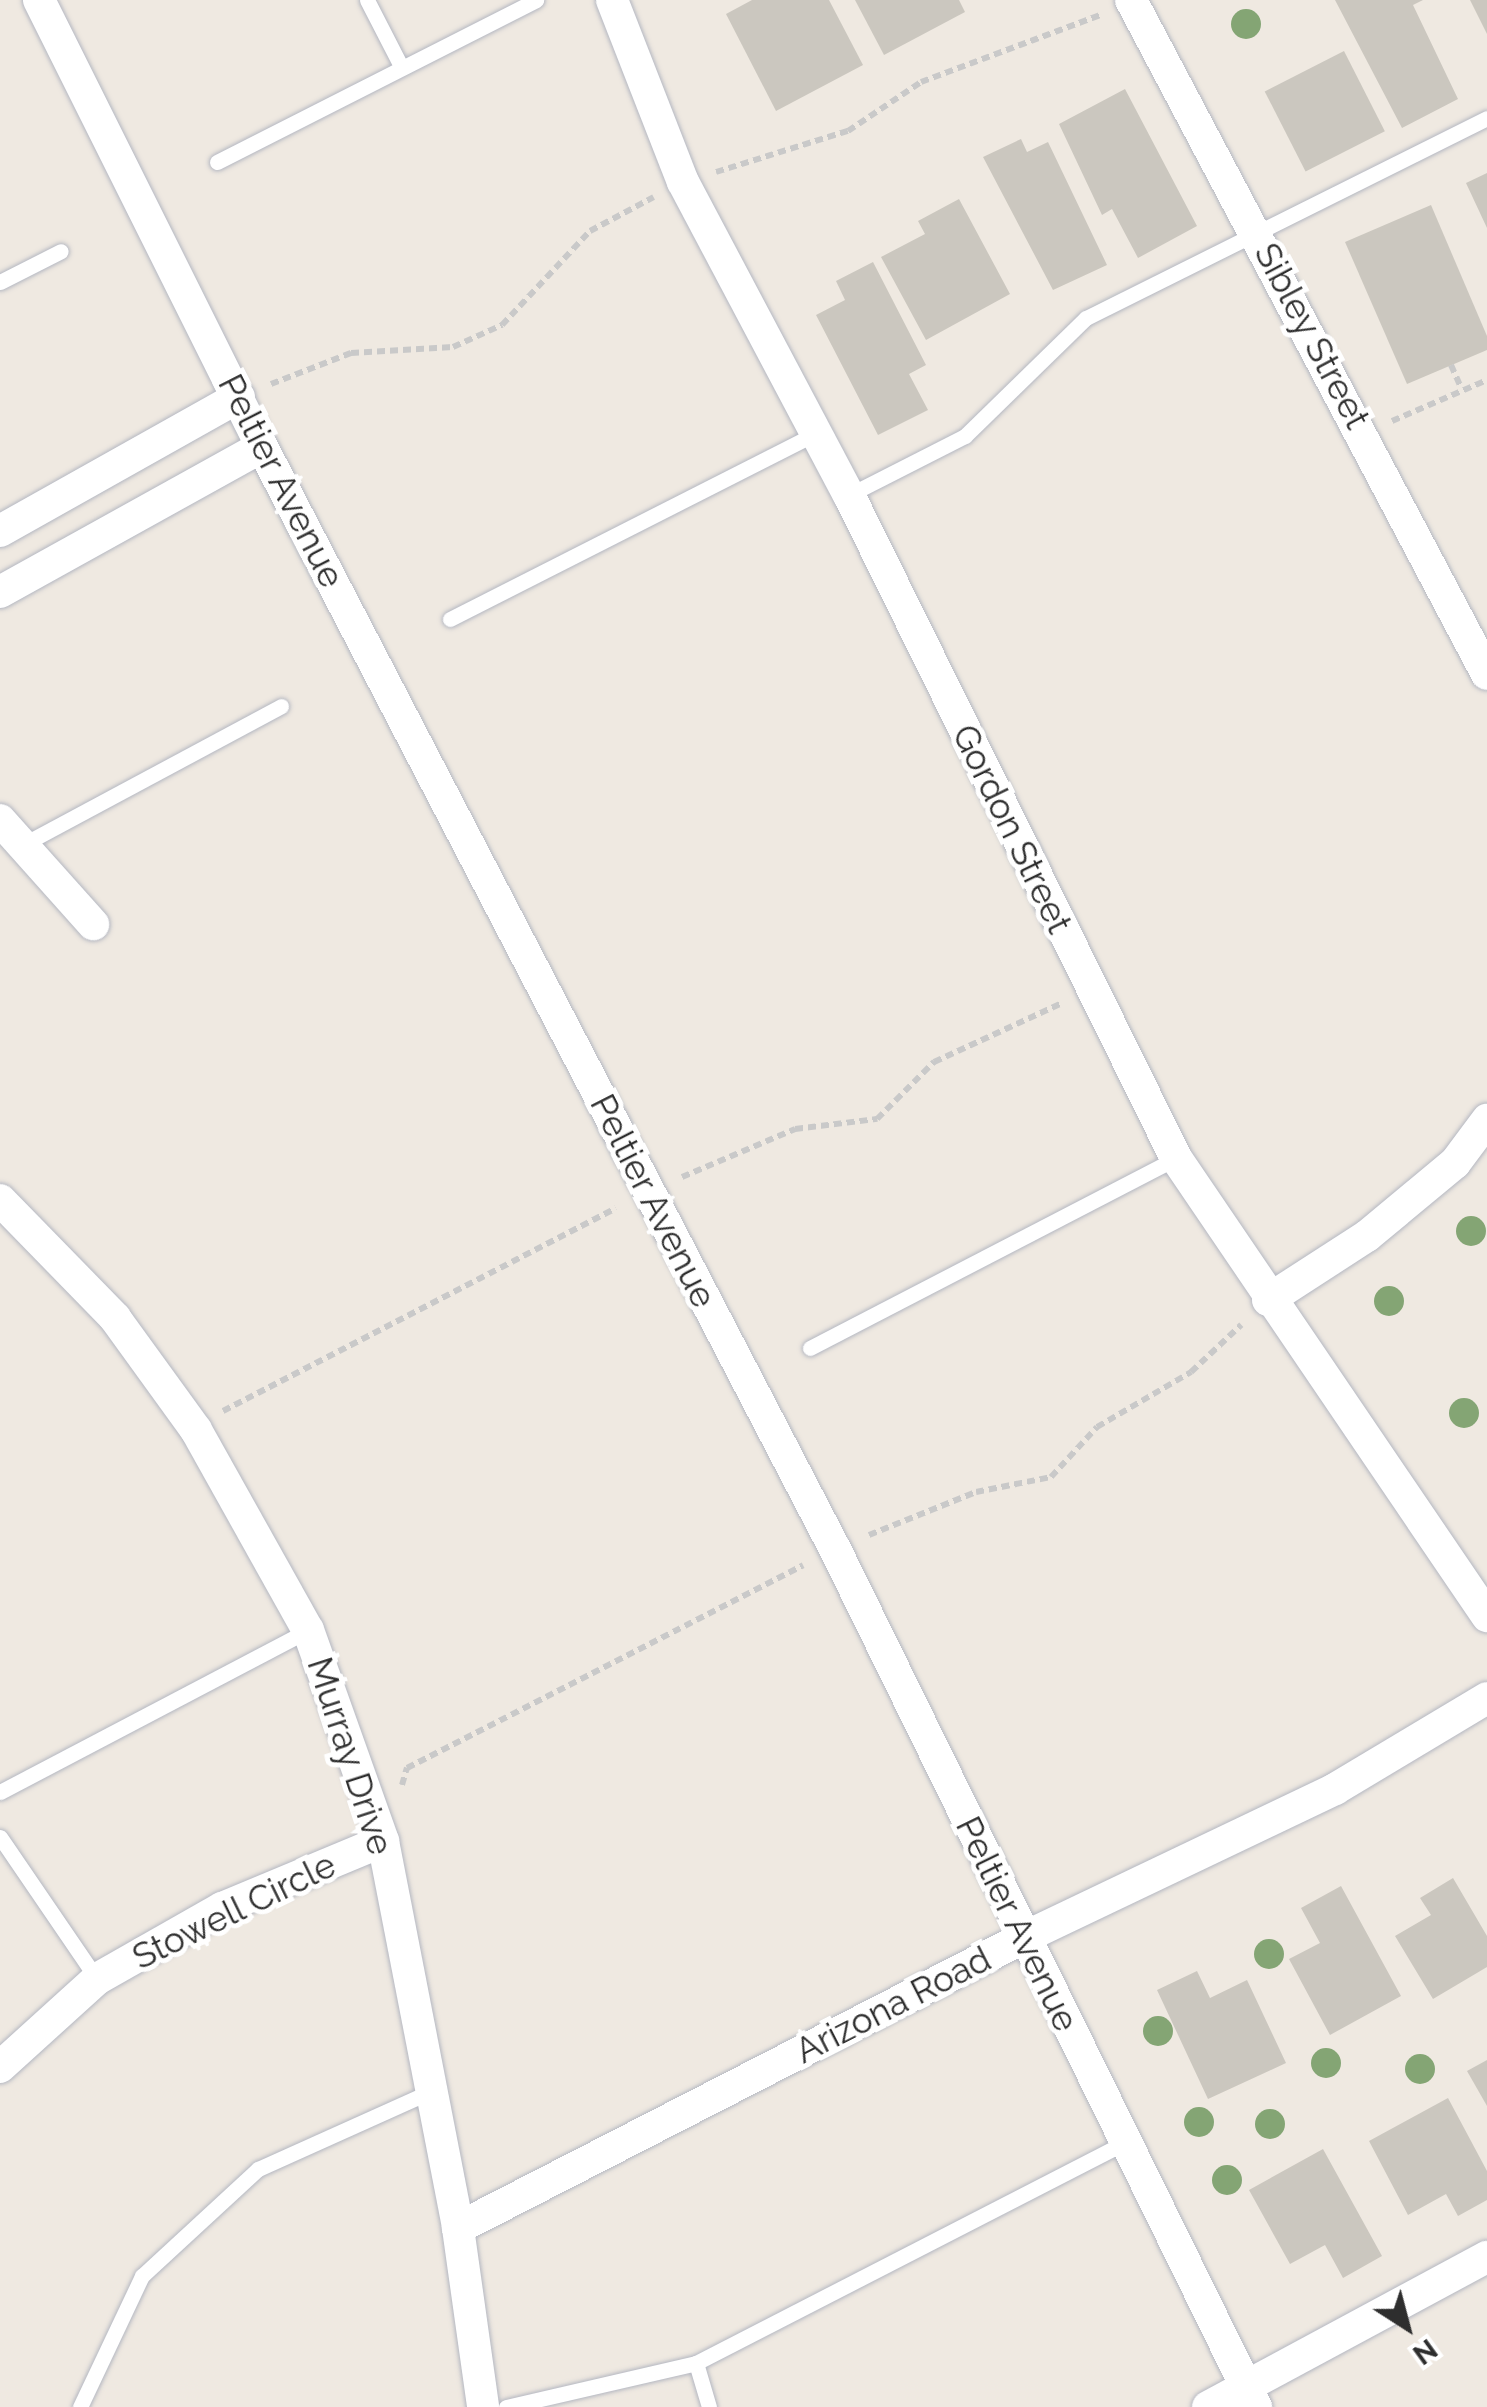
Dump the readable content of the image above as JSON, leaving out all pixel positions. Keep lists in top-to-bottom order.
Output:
{
  "streets": {
    "street": [
      "Sibley Street",
      "Peltier Avenue",
      "Gordon Street",
      "Murray Drive",
      "Stowell Circle",
      "Arizona Road"
    ]
  },
  "crossings": [
    ["Peltier Avenue", "Arizona Road"],
    ["Murray Drive", "Stowell Circle"],
    ["Murray Drive", "Arizona Road"]
  ],
  "north": "bottom right"
}
